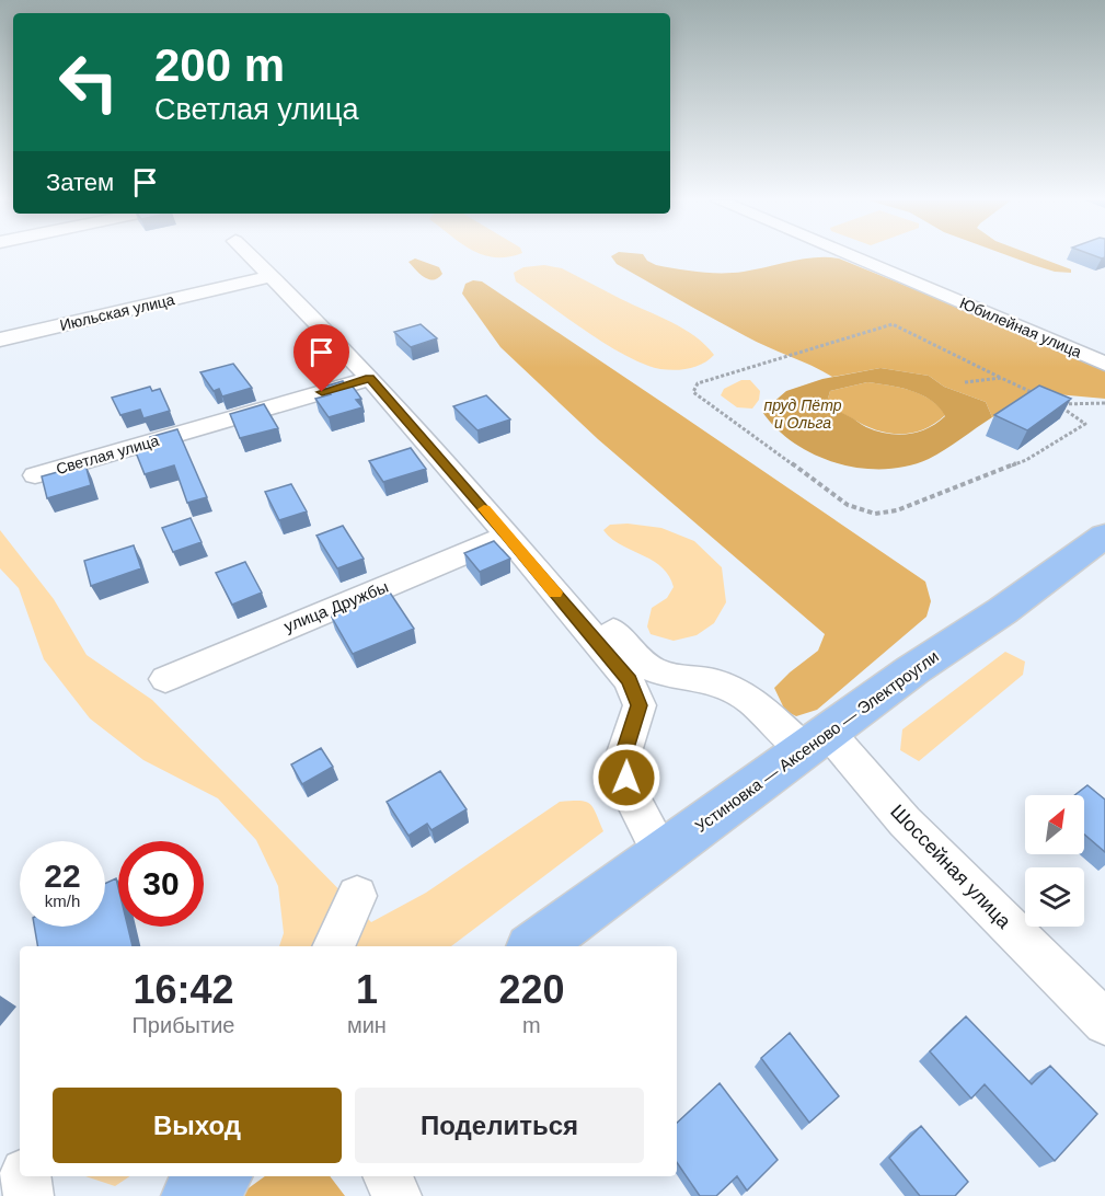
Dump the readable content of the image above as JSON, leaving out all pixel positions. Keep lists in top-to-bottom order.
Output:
{
  "streets": {
    "main road": ["Устиновка — Аксеново — Электроугли"],
    "street": [
      "Июльская улица",
      "Юбилейная улица",
      "Светлая улица",
      "улица Дружбы",
      "Шоссейная улица"
    ]
  },
  "crossings": [
    ["Светлая улица", "Шоссейная улица"],
    ["Устиновка — Аксеново — Электроугли", "Шоссейная улица"]
  ],
  "water": ["пруд Пётр и Ольга"],
  "north": "top right",
  "page": {
    "turn": ["200 m", "Светлая улица"],
    "then": "Затем",
    "speed": "22 km/h",
    "limit": "30",
    "eta": [
      "16:42",
      "Прибытие",
      "1",
      "мин",
      "220",
      "m"
    ],
    "buttons": ["Выход", "Поделиться"]
  }
}
